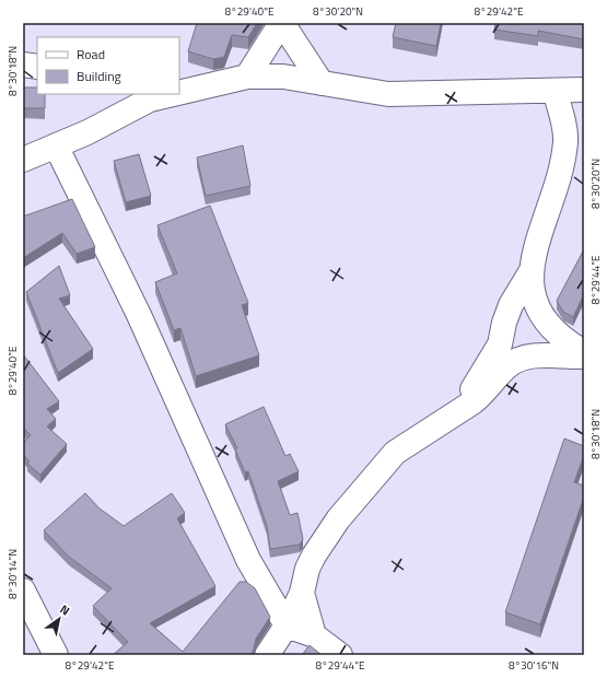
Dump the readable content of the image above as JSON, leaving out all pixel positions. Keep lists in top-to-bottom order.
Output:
{
  "legend": ["Road", "Building"],
  "north": "top right",
  "coordinates": [
    "8°29'40\"E",
    "8°30'20\"N",
    "8°29'42\"E",
    "8°30'18\"N",
    "8°29'44\"E",
    "8°30'14\"N",
    "8°30'16\"N"
  ]
}
